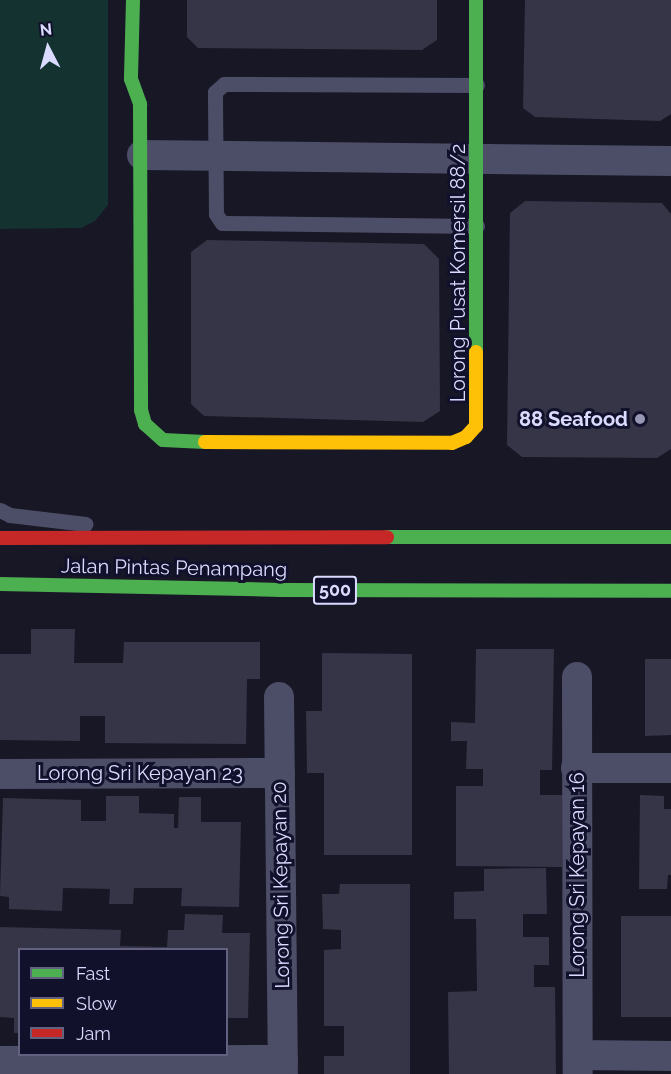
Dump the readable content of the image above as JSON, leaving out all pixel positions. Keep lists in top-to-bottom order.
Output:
{
  "streets": {
    "main road": ["Lorong Pusat Komersil 88/2", "Jalan Pintas Penampang", "500"],
    "street": ["Lorong Sri Kepayan 23", "Lorong Sri Kepayan 16", "Lorong Sri Kepayan 20"]
  },
  "crossings": [
    ["Lorong Sri Kepayan 23", "Lorong Sri Kepayan 20"]
  ],
  "places": ["88 Seafood"],
  "legend": ["Fast", "Slow", "Jam"],
  "north": "top"
}
